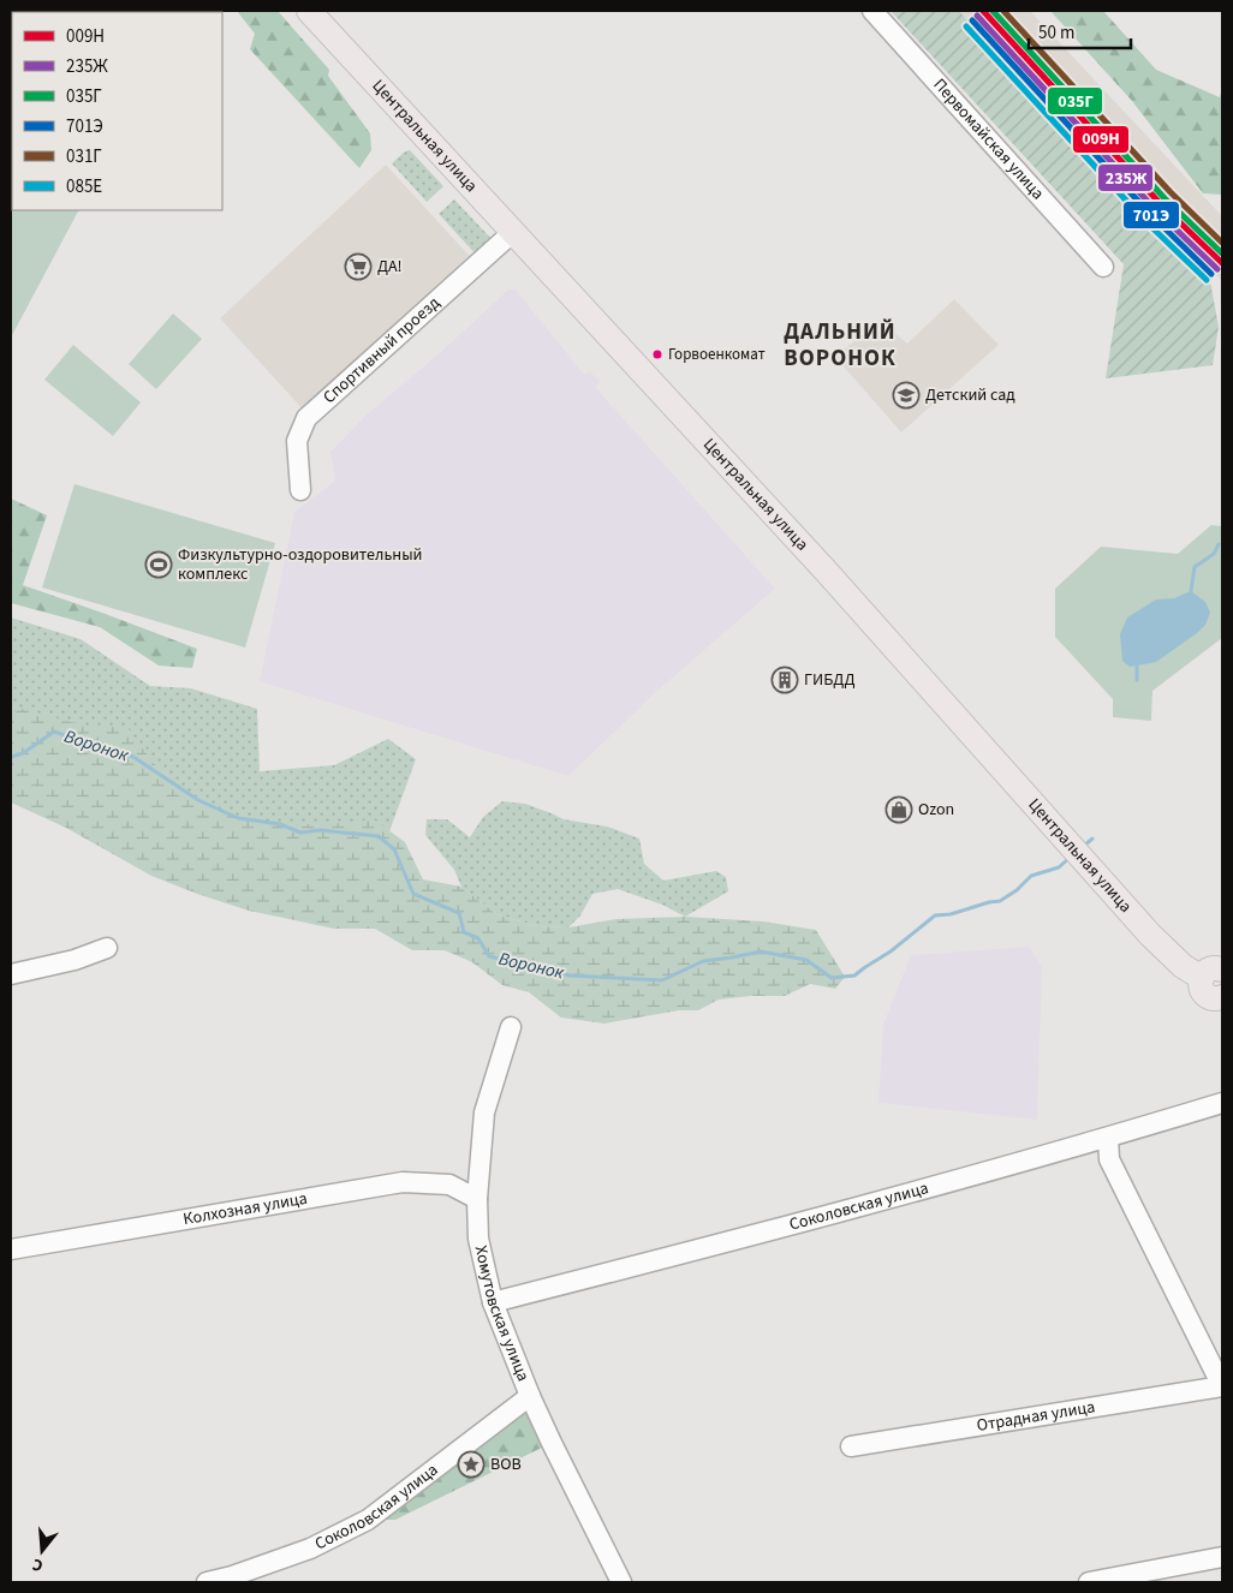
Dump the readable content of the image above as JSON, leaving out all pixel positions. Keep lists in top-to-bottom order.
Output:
{
  "streets": {
    "main road": ["Центральная улица"],
    "street": [
      "Первомайская улица",
      "Спортивный проезд",
      "Соколовская улица",
      "Колхозная улица",
      "Хомутовская улица",
      "Отрадная улица"
    ]
  },
  "crossings": [
    ["Центральная улица", "Спортивный проезд"],
    ["Соколовская улица", "Хомутовская улица"],
    ["Соколовская улица", "Отрадная улица"],
    ["Колхозная улица", "Хомутовская улица"]
  ],
  "districts": ["ДАЛЬНИЙ ВОРОНОК"],
  "water": ["Воронок"],
  "places": {
    "supermarket": ["ДА!"],
    "other": ["Горвоенкомат"],
    "school or university": ["Детский сад"],
    "sports": ["Физкультурно-оздоровительный комплекс"],
    "building": ["ГИБДД"],
    "shop": ["Ozon"],
    "place": ["ВОВ"]
  },
  "lines": [
    "transit line 009Н",
    "transit line 035Г",
    "transit line 031Г",
    "transit line 235Ж",
    "transit line 701Э",
    "transit line 085Е"
  ],
  "legend": [
    "009Н",
    "235Ж",
    "035Г",
    "701Э",
    "031Г",
    "085Е"
  ],
  "scale_bar": "50 m",
  "north": "bottom"
}
